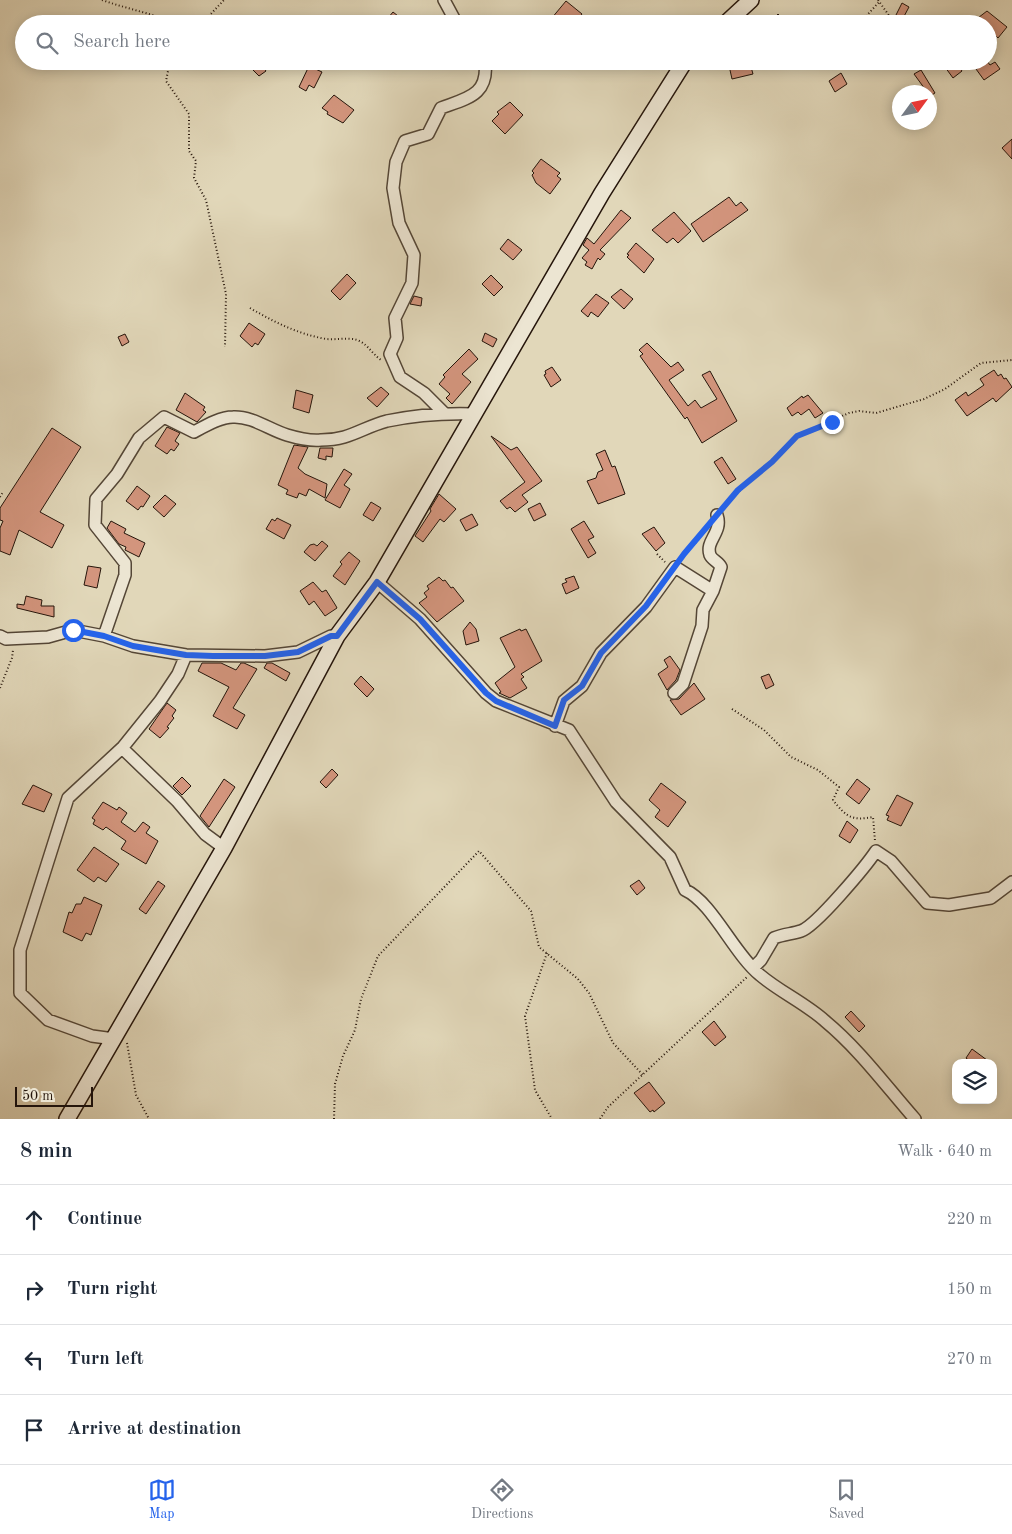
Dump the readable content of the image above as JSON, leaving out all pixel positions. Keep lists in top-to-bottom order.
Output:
{
  "scale_bar": "50 m",
  "north": "top right",
  "page": {
    "search": "Search here",
    "scale": "50 m",
    "heading": ["8 min", "Walk · 640 m"],
    "list": [
      ["Continue", "220 m"],
      ["Turn right", "150 m"],
      ["Turn left", "270 m"],
      "Arrive at destination"
    ],
    "nav": ["Map", "Directions", "Saved"]
  }
}
